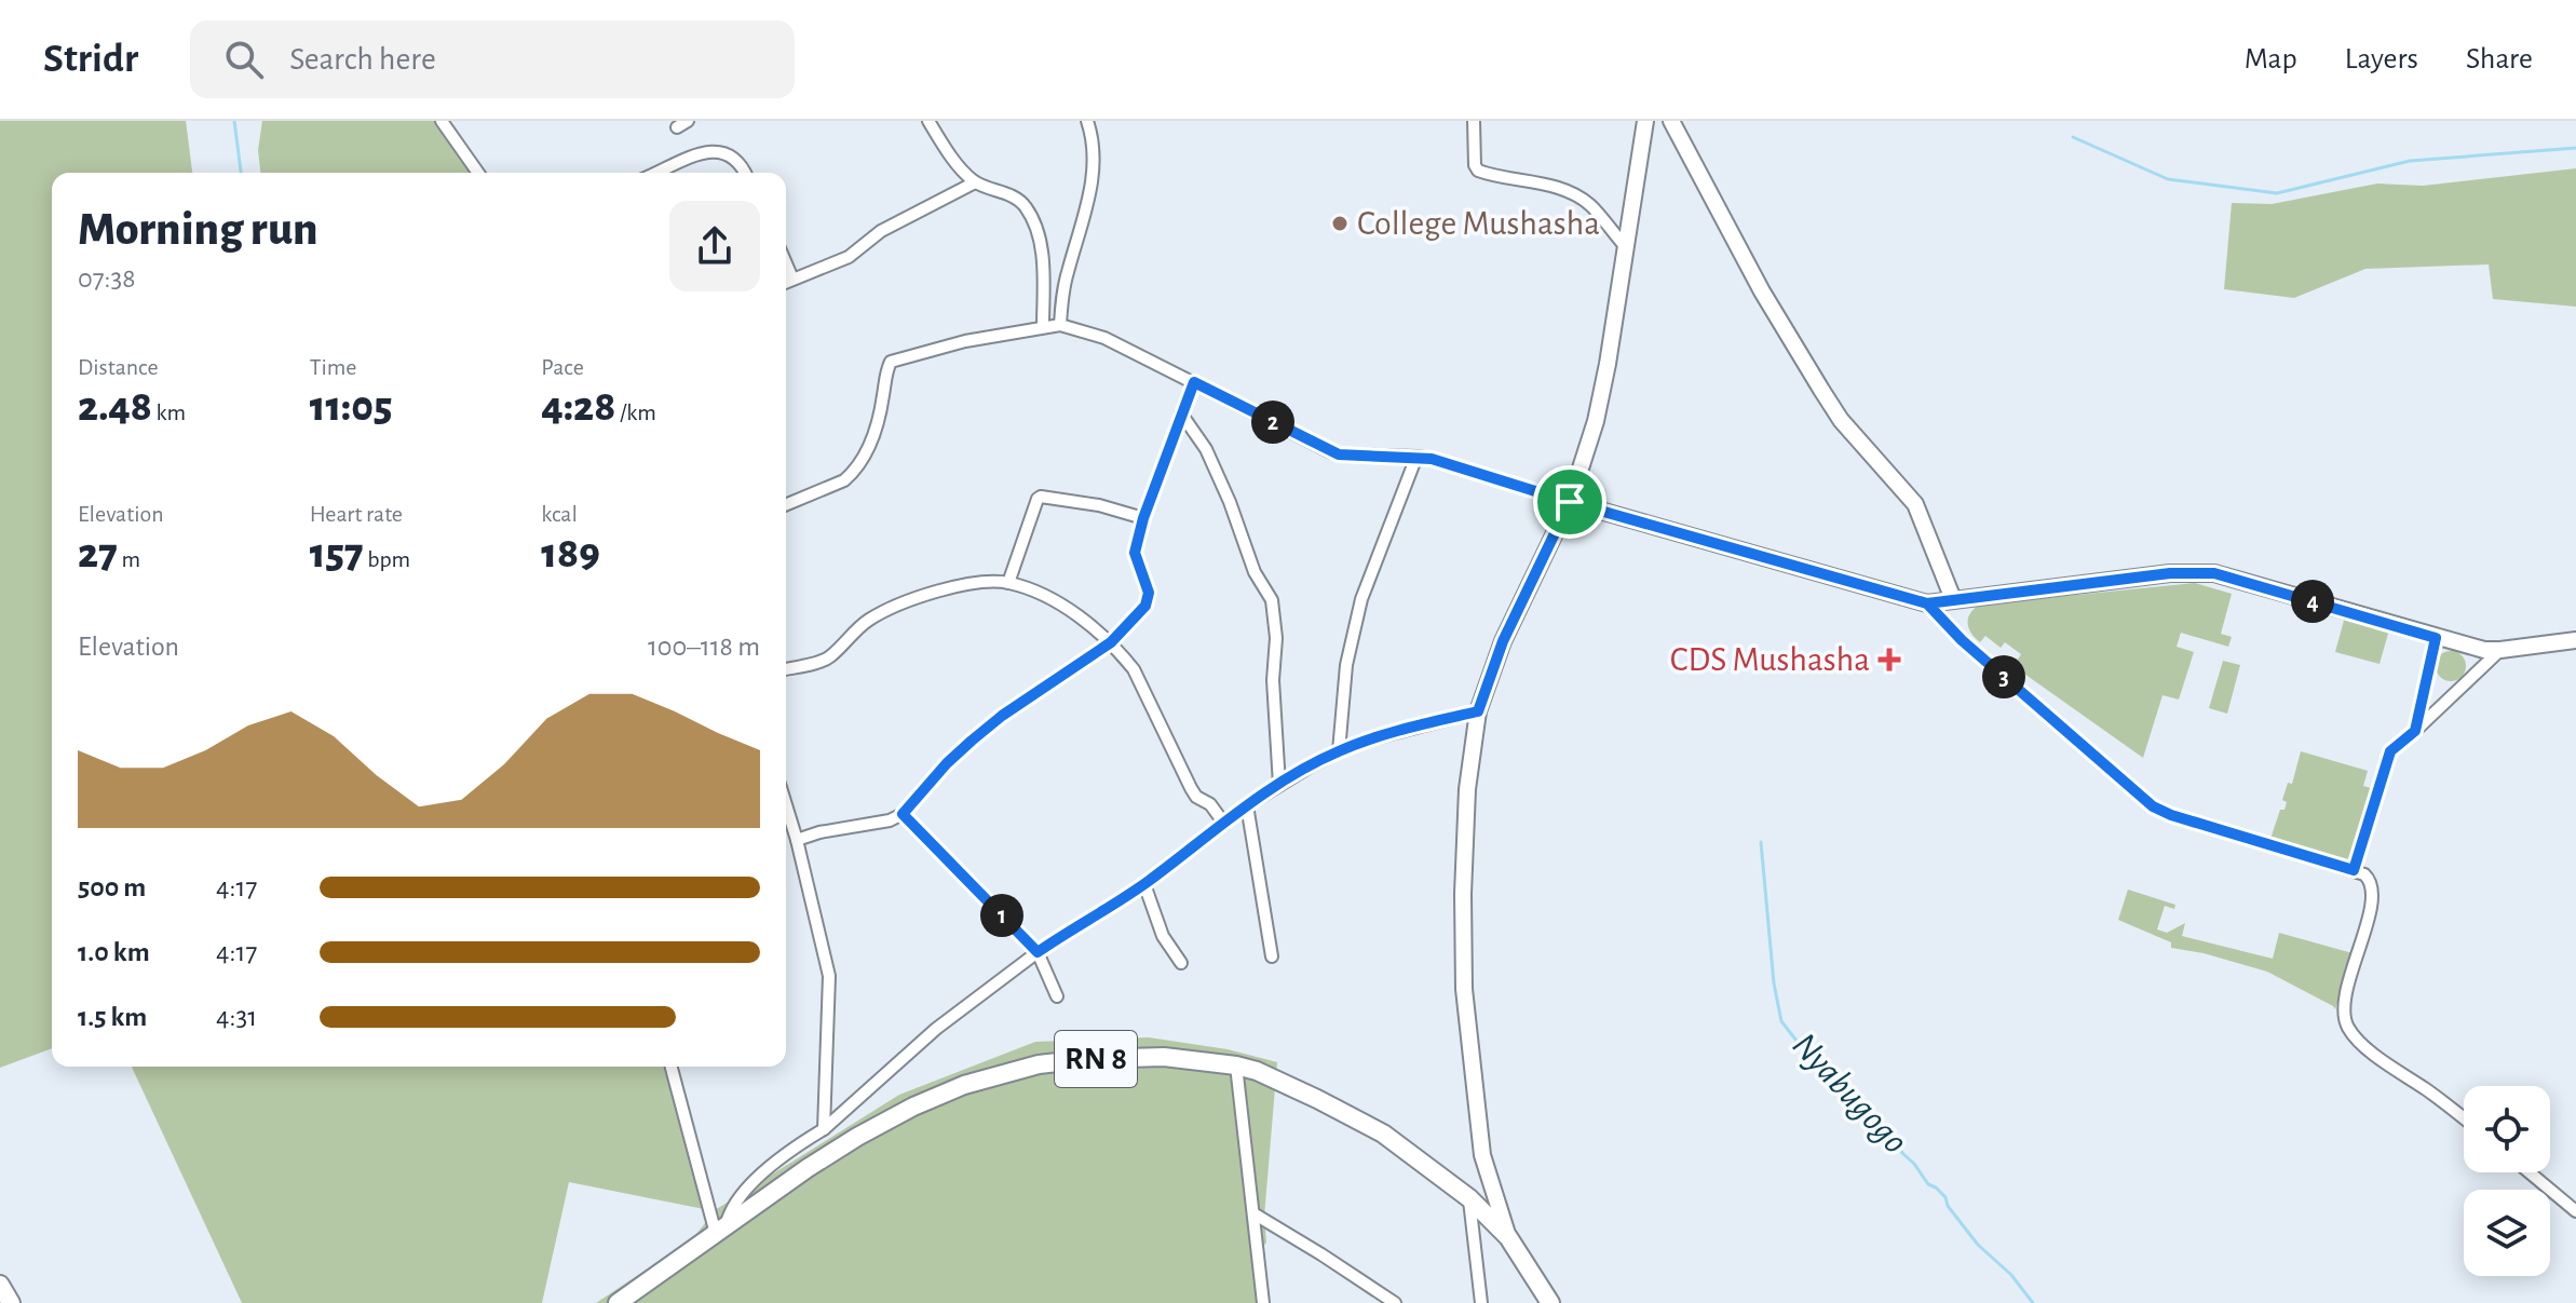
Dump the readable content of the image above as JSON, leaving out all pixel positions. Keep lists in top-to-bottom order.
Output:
{
  "streets": {
    "main road": ["RN 8"]
  },
  "water": ["Nyabugogo"],
  "places": {
    "other": ["College Mushasha"],
    "health": ["CDS Mushasha"]
  },
  "page": {
    "header": "Stridr",
    "search": "Search here",
    "nav": ["Map", "Layers", "Share"],
    "heading": ["Morning run", "07:38"],
    "stats": [
      ["Distance", "2.48 km"],
      ["Time", "11:05"],
      ["Pace", "4:28 /km"],
      ["Elevation", "27 m"],
      ["Heart rate", "157 bpm"],
      ["kcal", "189"]
    ],
    "pins": [
      "2",
      "4",
      "3",
      "1"
    ],
    "chart": ["Elevation", "100–118 m"],
    "list": [
      {
        "name": "500 m",
        "note": "4:17"
      },
      {
        "name": "1.0 km",
        "note": "4:17"
      },
      {
        "name": "1.5 km",
        "note": "4:31"
      }
    ]
  }
}
